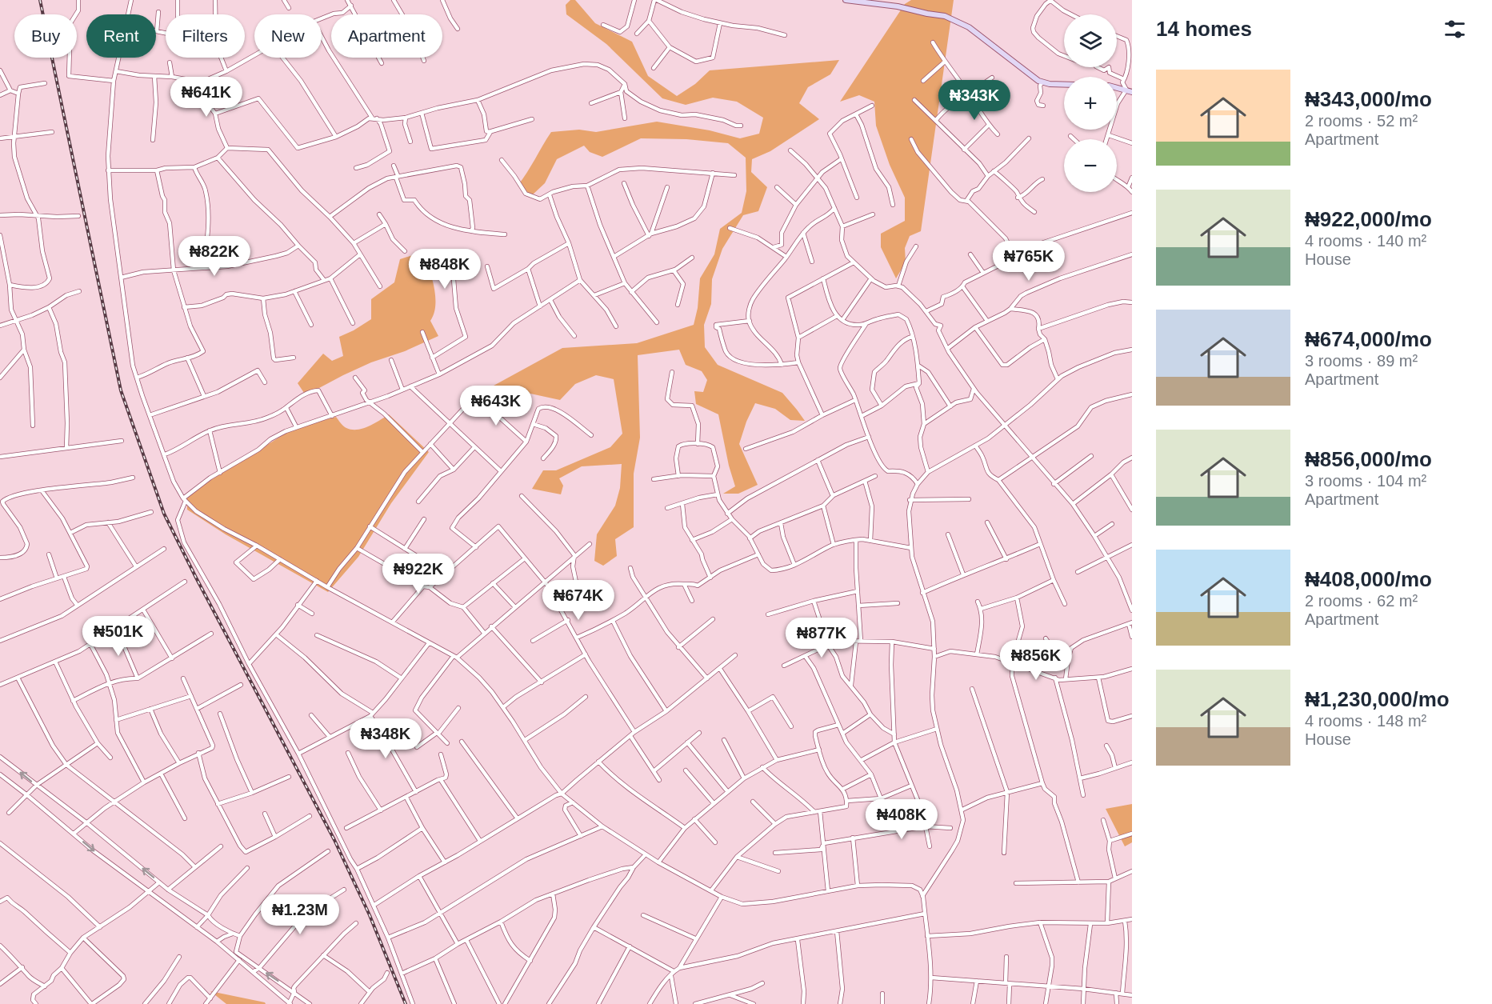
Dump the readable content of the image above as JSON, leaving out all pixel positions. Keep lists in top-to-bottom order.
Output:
{
  "page": {
    "heading": "14 homes",
    "map_buttons": ["+", "−"],
    "chip": [
      "Buy",
      "Rent",
      "Filters",
      "New",
      "Apartment"
    ],
    "list": [
      {
        "name": "₦343,000/mo",
        "note": "2 rooms · 52 m² · Apartment"
      },
      {
        "name": "₦922,000/mo",
        "note": "4 rooms · 140 m² · House"
      },
      {
        "name": "₦674,000/mo",
        "note": "3 rooms · 89 m² · Apartment"
      },
      {
        "name": "₦856,000/mo",
        "note": "3 rooms · 104 m² · Apartment"
      },
      {
        "name": "₦408,000/mo",
        "note": "2 rooms · 62 m² · Apartment"
      },
      {
        "name": "₦1,230,000/mo",
        "note": "4 rooms · 148 m² · House"
      }
    ],
    "price": [
      "₦641K",
      "₦343K",
      "₦822K",
      "₦765K",
      "₦848K",
      "₦643K",
      "₦922K",
      "₦674K",
      "₦501K",
      "₦877K",
      "₦856K",
      "₦348K",
      "₦408K",
      "₦1.23M"
    ]
  }
}
